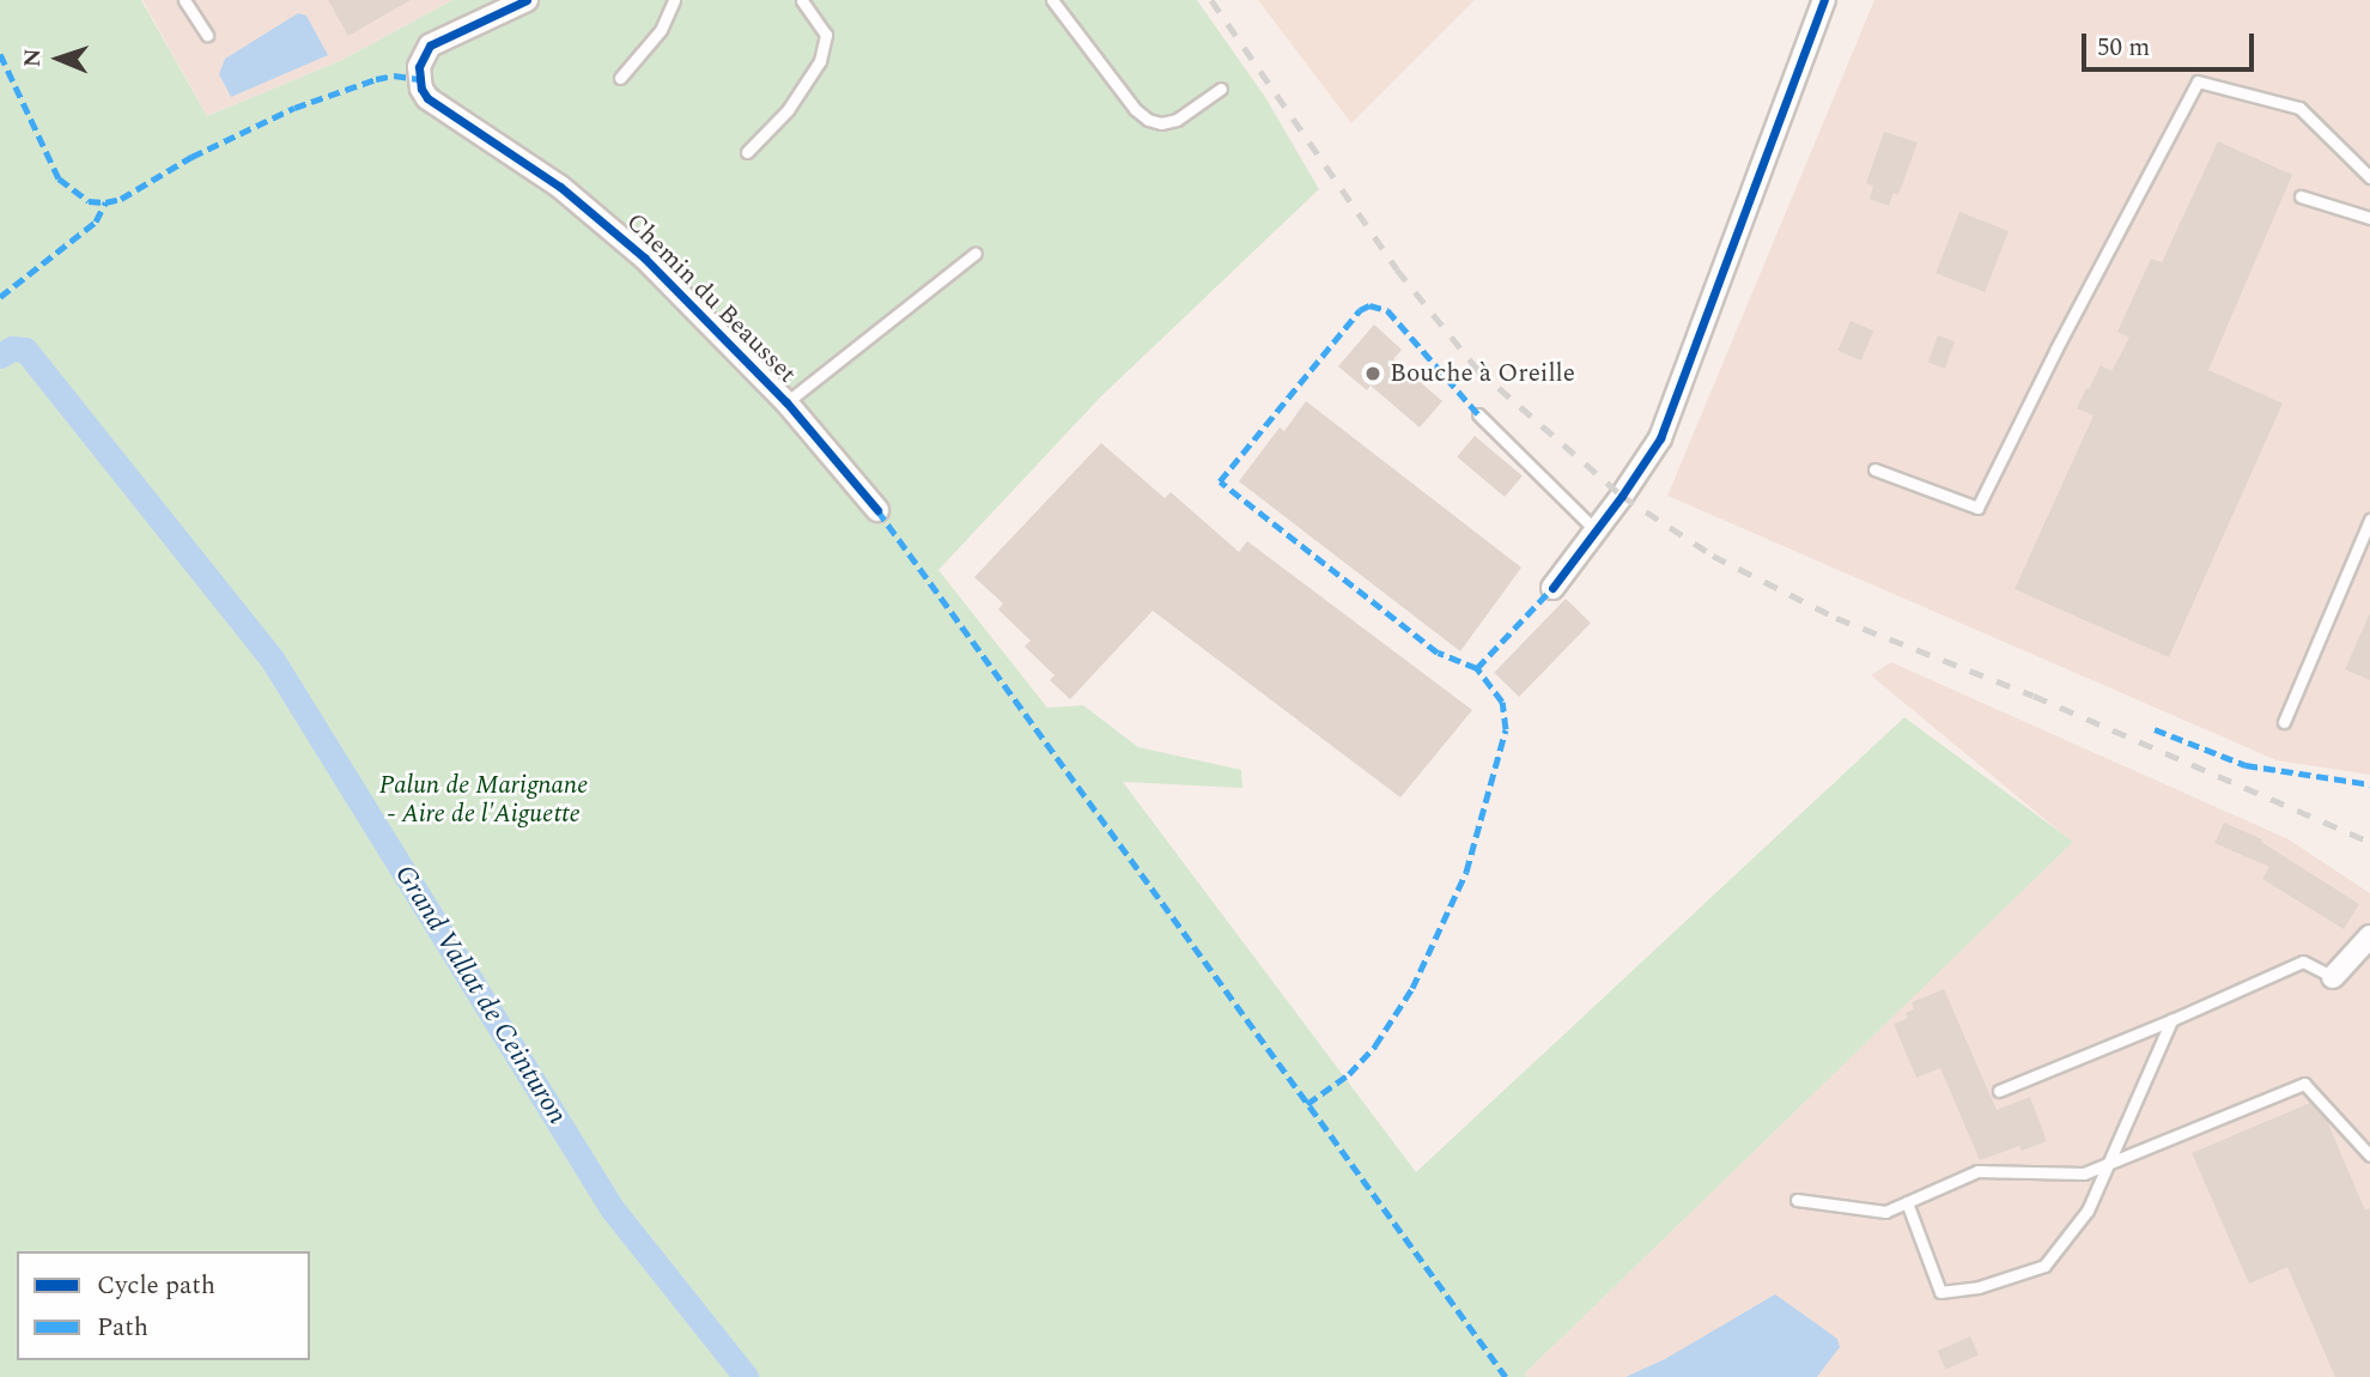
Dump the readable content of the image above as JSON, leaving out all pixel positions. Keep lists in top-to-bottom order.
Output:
{
  "streets": {
    "street": ["Chemin du Beausset"]
  },
  "water": ["Grand Vallat de Ceinturon"],
  "parks": ["Palun de Marignane - Aire de l'Aiguette"],
  "places": ["Bouche à Oreille"],
  "legend": ["Cycle path", "Path"],
  "scale_bar": "50 m",
  "north": "left"
}
